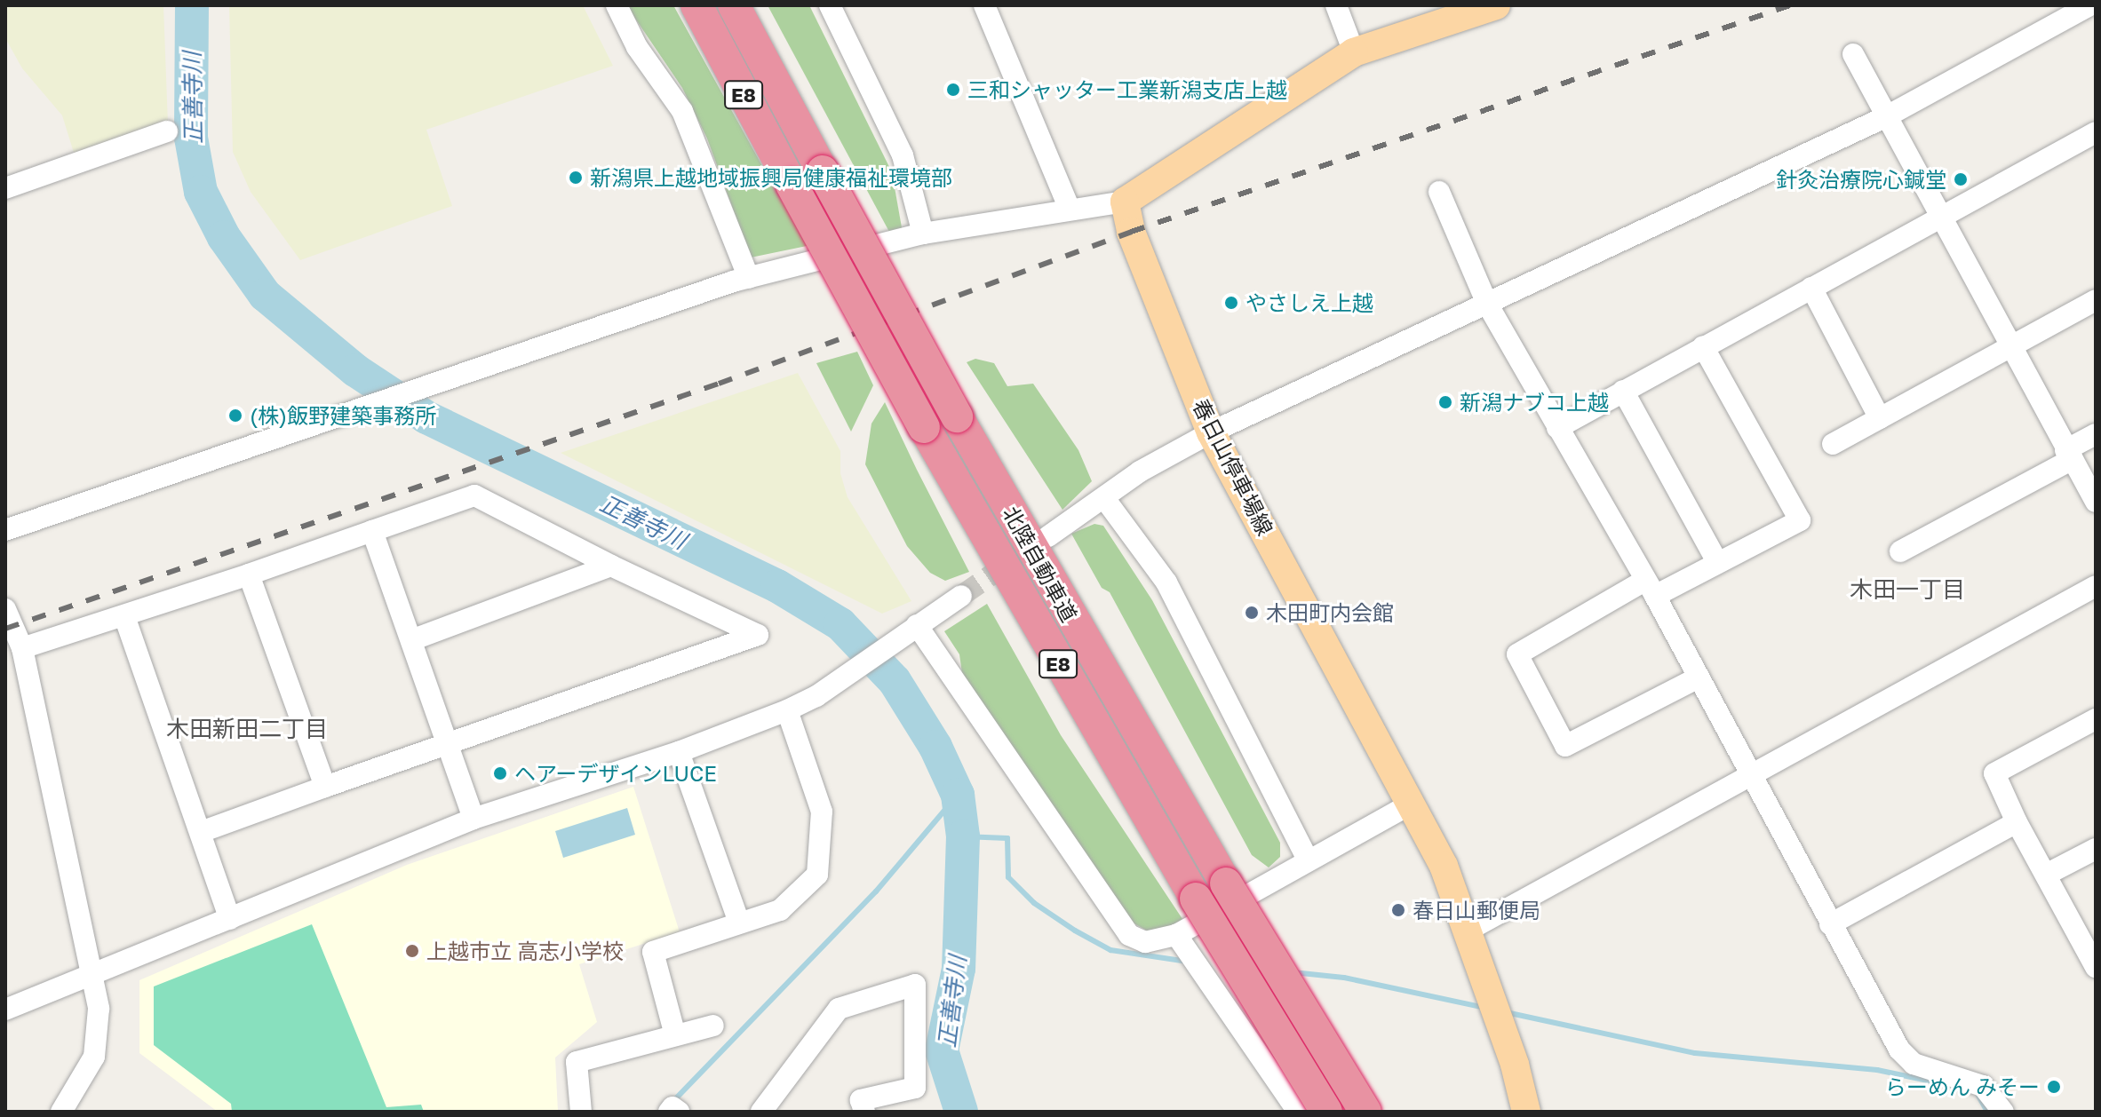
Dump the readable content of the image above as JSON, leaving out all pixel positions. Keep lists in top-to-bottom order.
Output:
{
  "streets": {
    "highway": ["E8", "北陸自動車道"],
    "main road": ["春日山停車場線"]
  },
  "districts": ["木田一丁目", "木田新田二丁目"],
  "water": ["正善寺川"],
  "places": [
    "三和シャッター工業新潟支店上越",
    "新潟県上越地域振興局健康福祉環境部",
    "針灸治療院心鍼堂",
    "やさしえ上越",
    "新潟ナブコ上越",
    "(株)飯野建築事務所",
    "木田町内会館",
    "ヘアーデザインLUCE",
    "春日山郵便局",
    "上越市立 高志小学校",
    "らーめん みそー"
  ]
}
